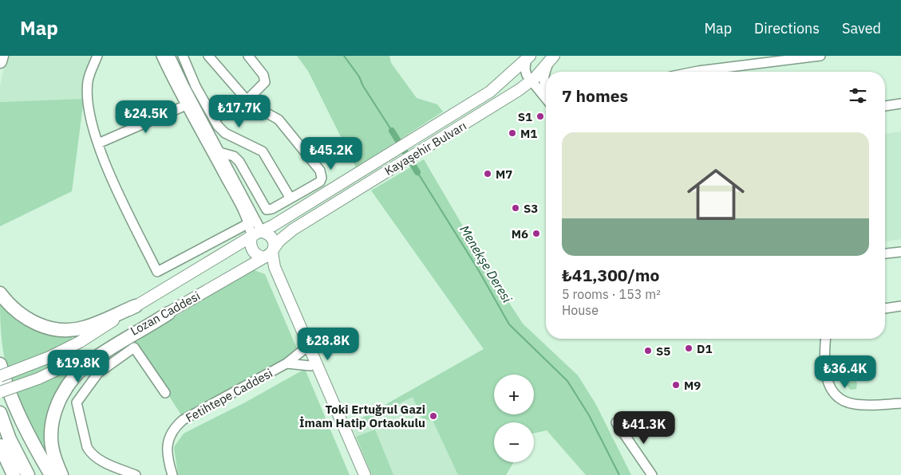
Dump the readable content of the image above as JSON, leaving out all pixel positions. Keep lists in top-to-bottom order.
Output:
{
  "streets": {
    "main road": ["Kayaşehir Bulvarı", "Lozan Caddesi"],
    "street": ["Fetihtepe Caddesi"]
  },
  "crossings": [
    ["Kayaşehir Bulvarı", "Lozan Caddesi"]
  ],
  "water": ["Menekşe Deresi"],
  "places": [
    "S1",
    "M1",
    "M7",
    "S3",
    "M6",
    "D1",
    "S5",
    "M9",
    "Toki Ertuğrul Gazi İmam Hatip Ortaokulu"
  ],
  "page": {
    "header": "Map",
    "nav": ["Map", "Directions", "Saved"],
    "heading": "7 homes",
    "price": [
      "₺17.7K",
      "₺24.5K",
      "₺45.2K",
      "₺28.8K",
      "₺19.8K",
      "₺36.4K",
      "₺41.3K"
    ],
    "list": [
      {
        "name": "₺41,300/mo",
        "note": "5 rooms · 153 m² · House"
      }
    ],
    "map_buttons": ["+", "−"]
  }
}
